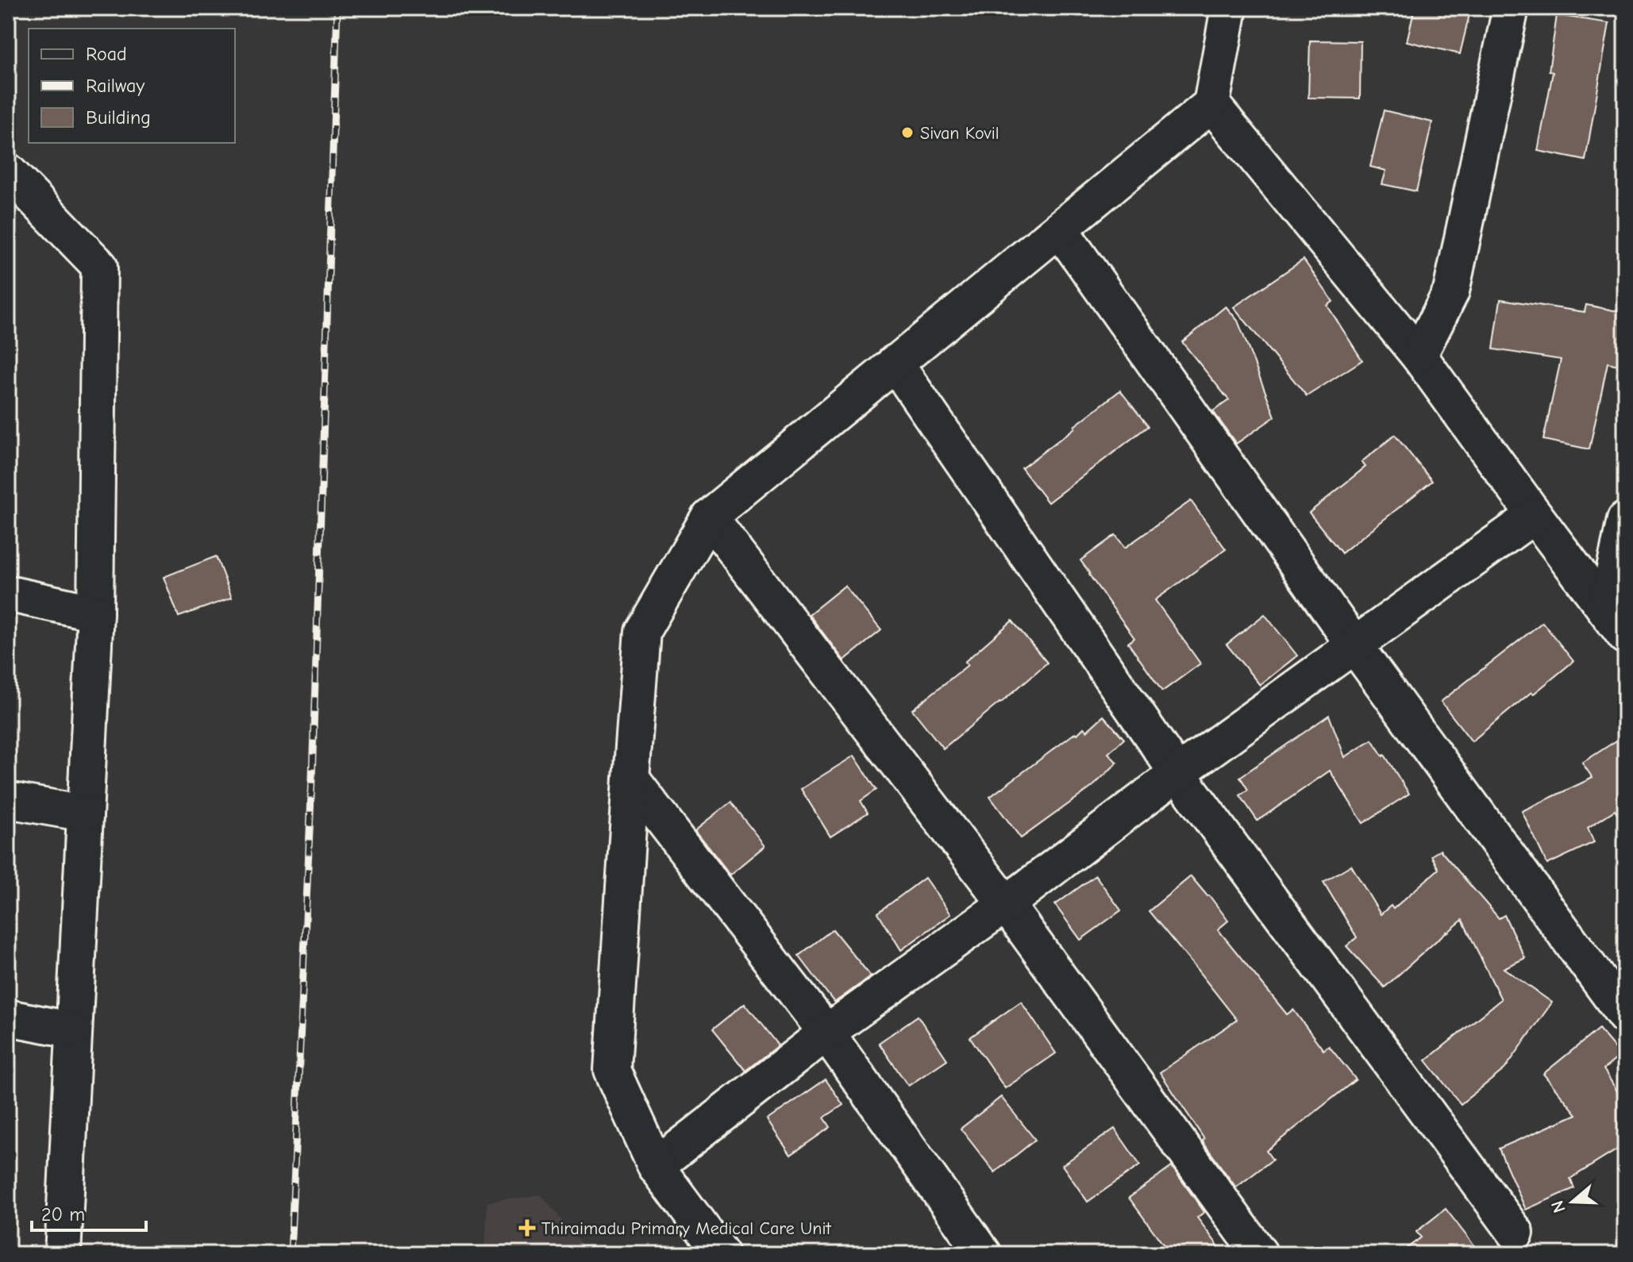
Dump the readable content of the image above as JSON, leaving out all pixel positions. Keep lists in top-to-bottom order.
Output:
{
  "places": {
    "other": ["Sivan Kovil"],
    "health": ["Thiraimadu Primary Medical Care Unit"]
  },
  "legend": ["Road", "Railway", "Building"],
  "scale_bar": "20 m",
  "north": "left"
}
